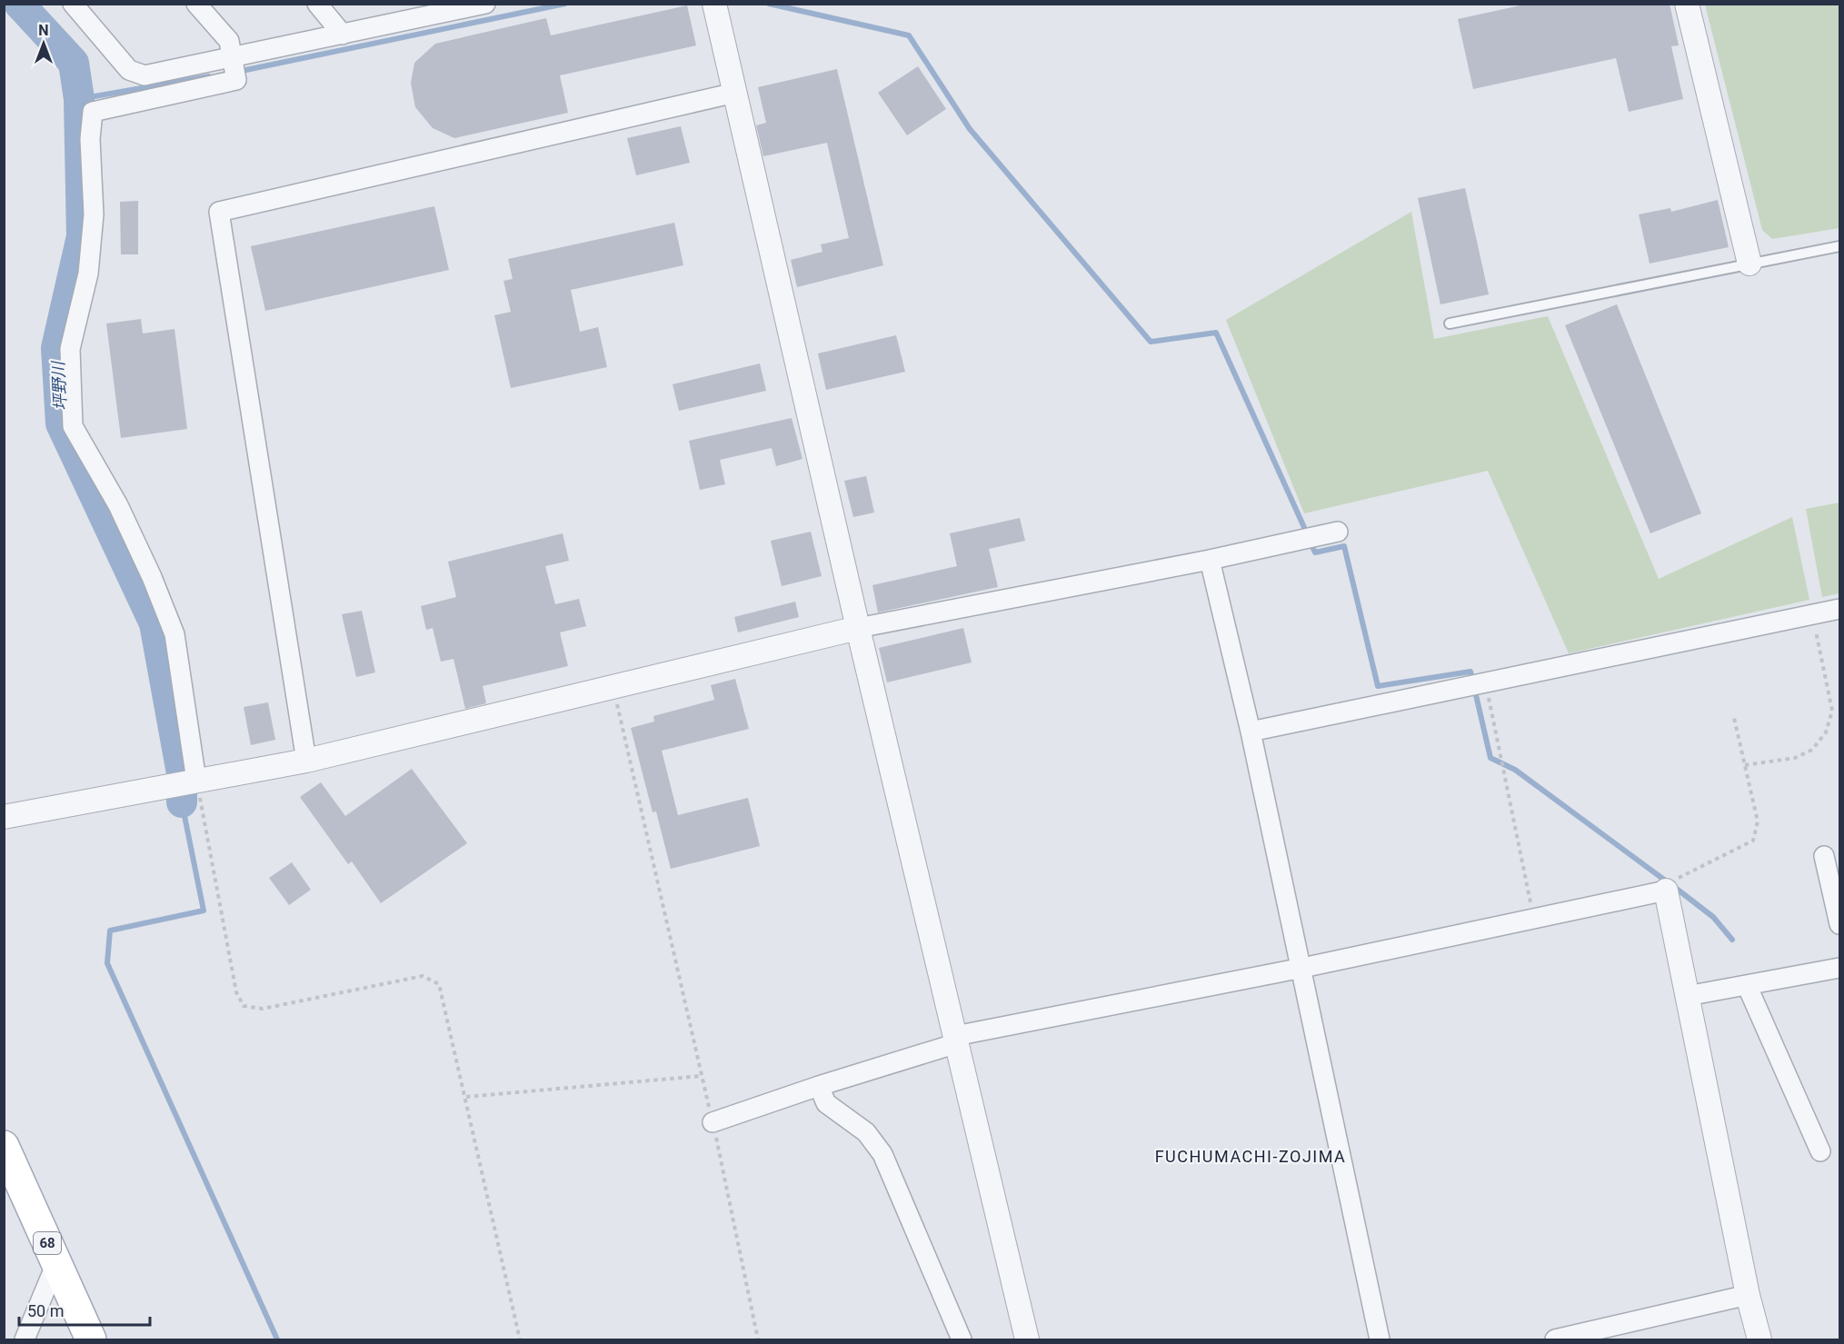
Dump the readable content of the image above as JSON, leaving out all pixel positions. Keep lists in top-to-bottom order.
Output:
{
  "streets": {
    "main road": ["68"]
  },
  "districts": ["FUCHUMACHI-ZOJIMA"],
  "water": ["坪野川"],
  "scale_bar": "50 m",
  "north": "top"
}
